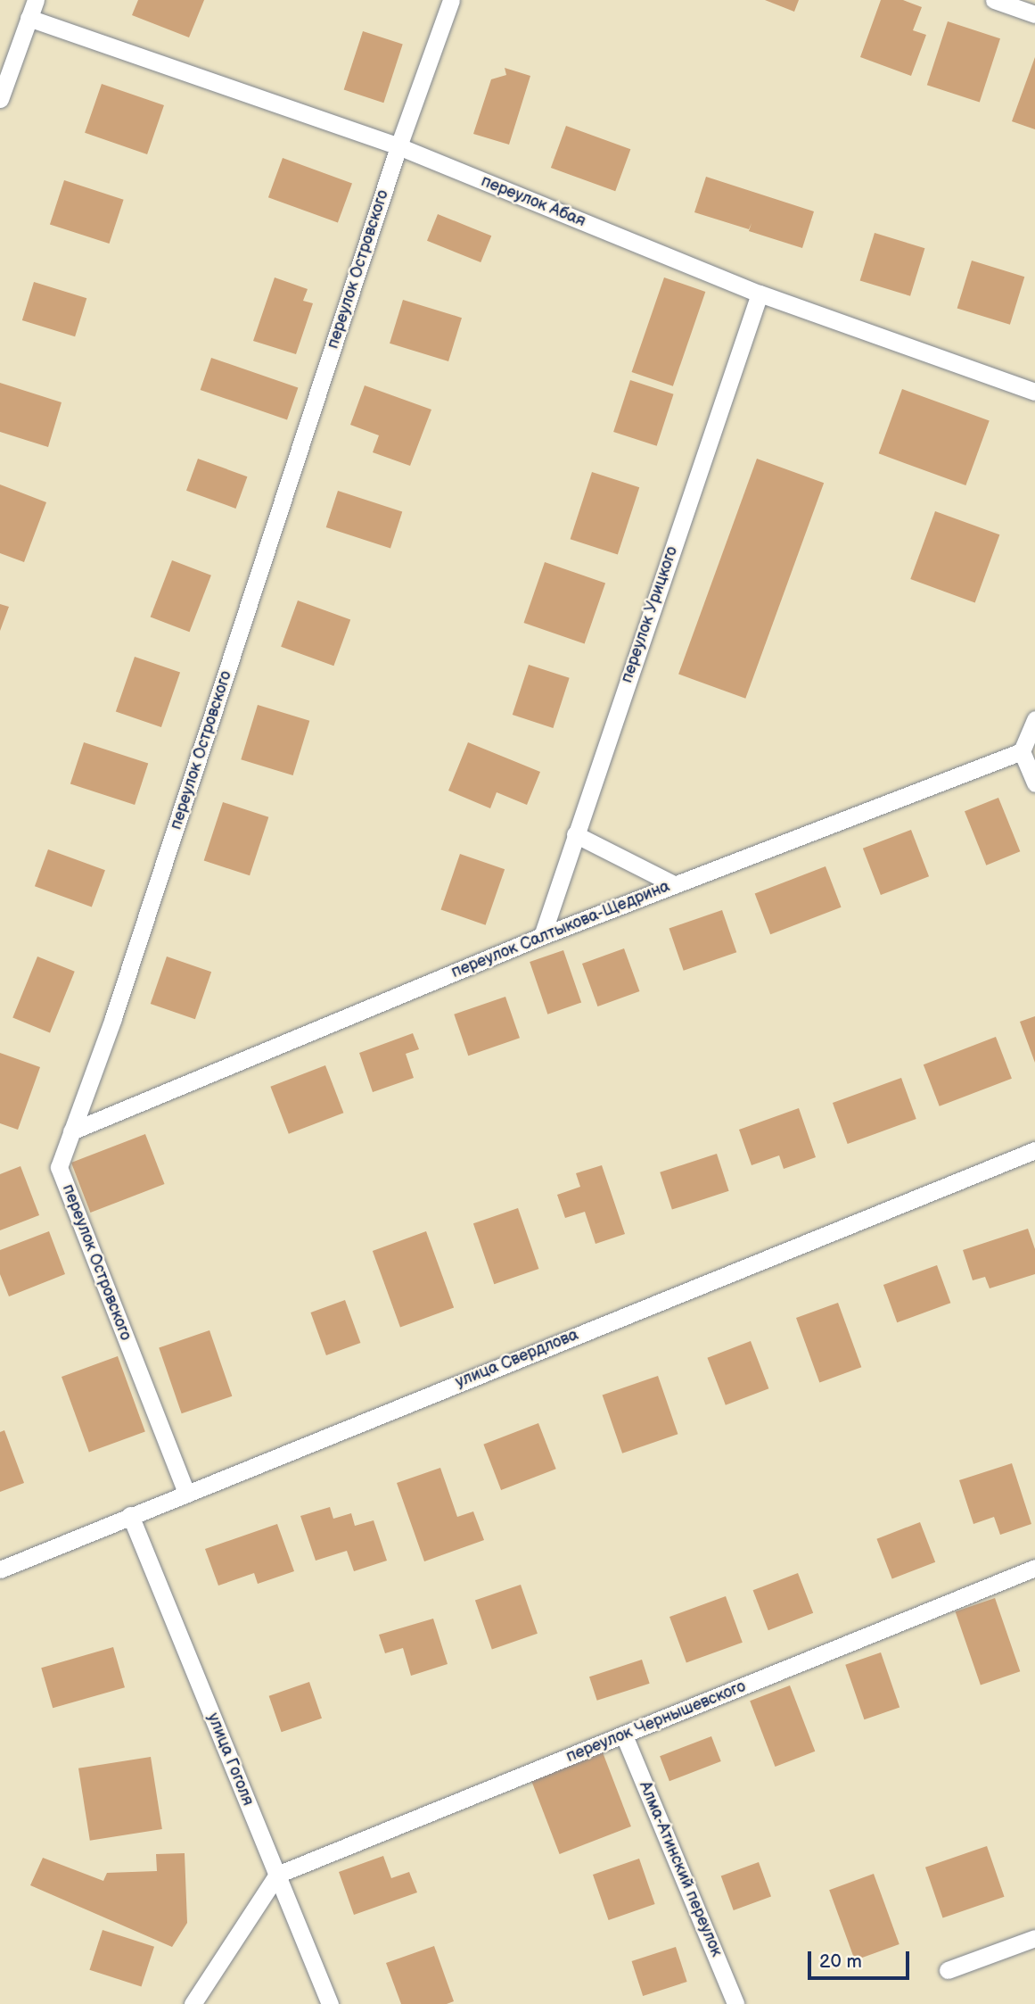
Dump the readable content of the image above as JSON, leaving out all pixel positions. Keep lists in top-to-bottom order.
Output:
{
  "streets": {
    "lane": [
      "переулок Абая",
      "переулок Островского",
      "переулок Урицкого",
      "переулок Салтыкова-Щедрина",
      "улица Свердлова",
      "переулок Чернышевского",
      "улица Гоголя",
      "Алма-Атинский переулок"
    ]
  },
  "crossings": [
    ["переулок Абая", "переулок Островского"],
    ["переулок Абая", "переулок Урицкого"],
    ["переулок Островского", "переулок Салтыкова-Щедрина"],
    ["переулок Островского", "улица Свердлова"],
    ["переулок Урицкого", "переулок Салтыкова-Щедрина"],
    ["улица Свердлова", "улица Гоголя"],
    ["переулок Чернышевского", "улица Гоголя"],
    ["переулок Чернышевского", "Алма-Атинский переулок"]
  ],
  "scale_bar": "20 m"
}
